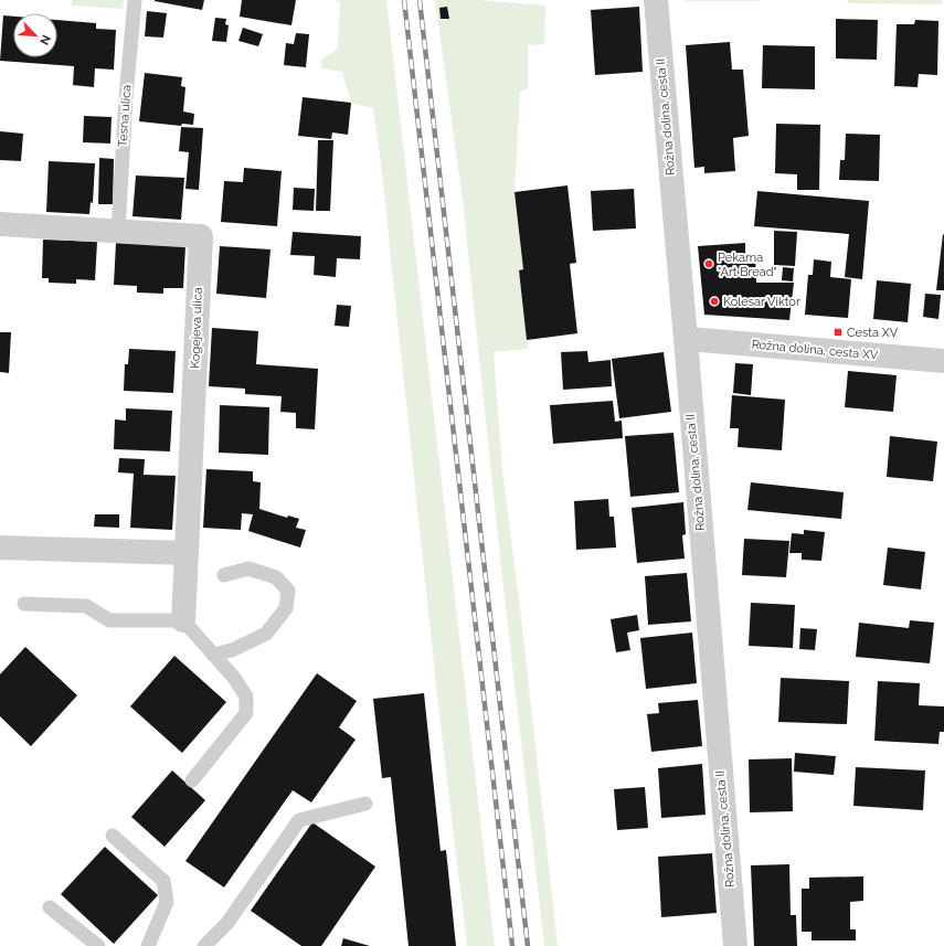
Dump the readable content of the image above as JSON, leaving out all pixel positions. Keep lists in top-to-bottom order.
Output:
{
  "streets": {
    "street": ["Rožna dolina, cesta II", "Kogejeva ulica", "Rožna dolina, cesta XV"],
    "lane": ["Tesna ulica"]
  },
  "crossings": [
    ["Tesna ulica", "Kogejeva ulica"],
    ["Rožna dolina, cesta II", "Rožna dolina, cesta XV"]
  ],
  "places": {
    "other": ["Pekarna \"Art Bread\"", "Kolesar Viktor"],
    "transit": ["Cesta XV"]
  },
  "north": "bottom right"
}
